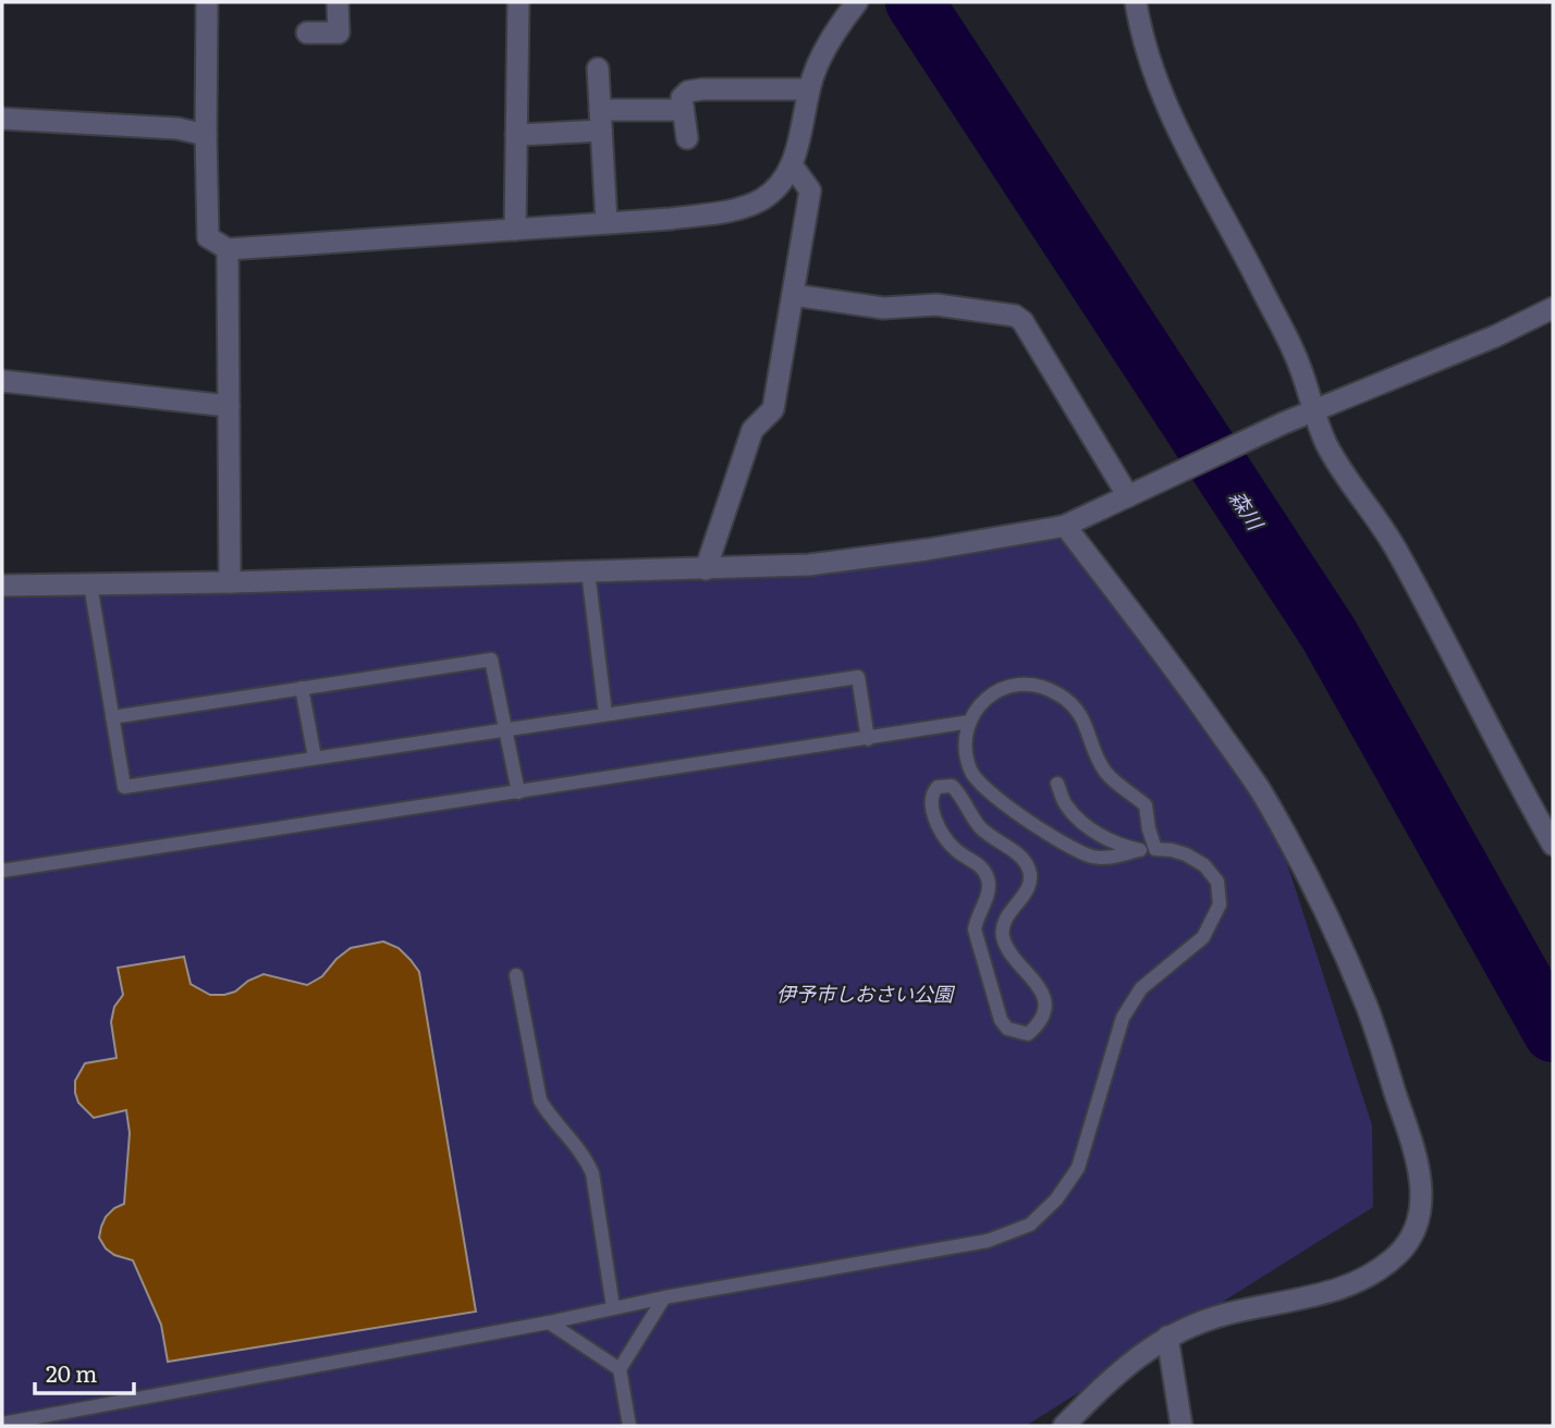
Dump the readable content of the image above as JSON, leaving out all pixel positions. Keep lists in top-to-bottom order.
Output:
{
  "water": ["森川"],
  "parks": ["伊予市しおさい公園"],
  "scale_bar": "20 m"
}
